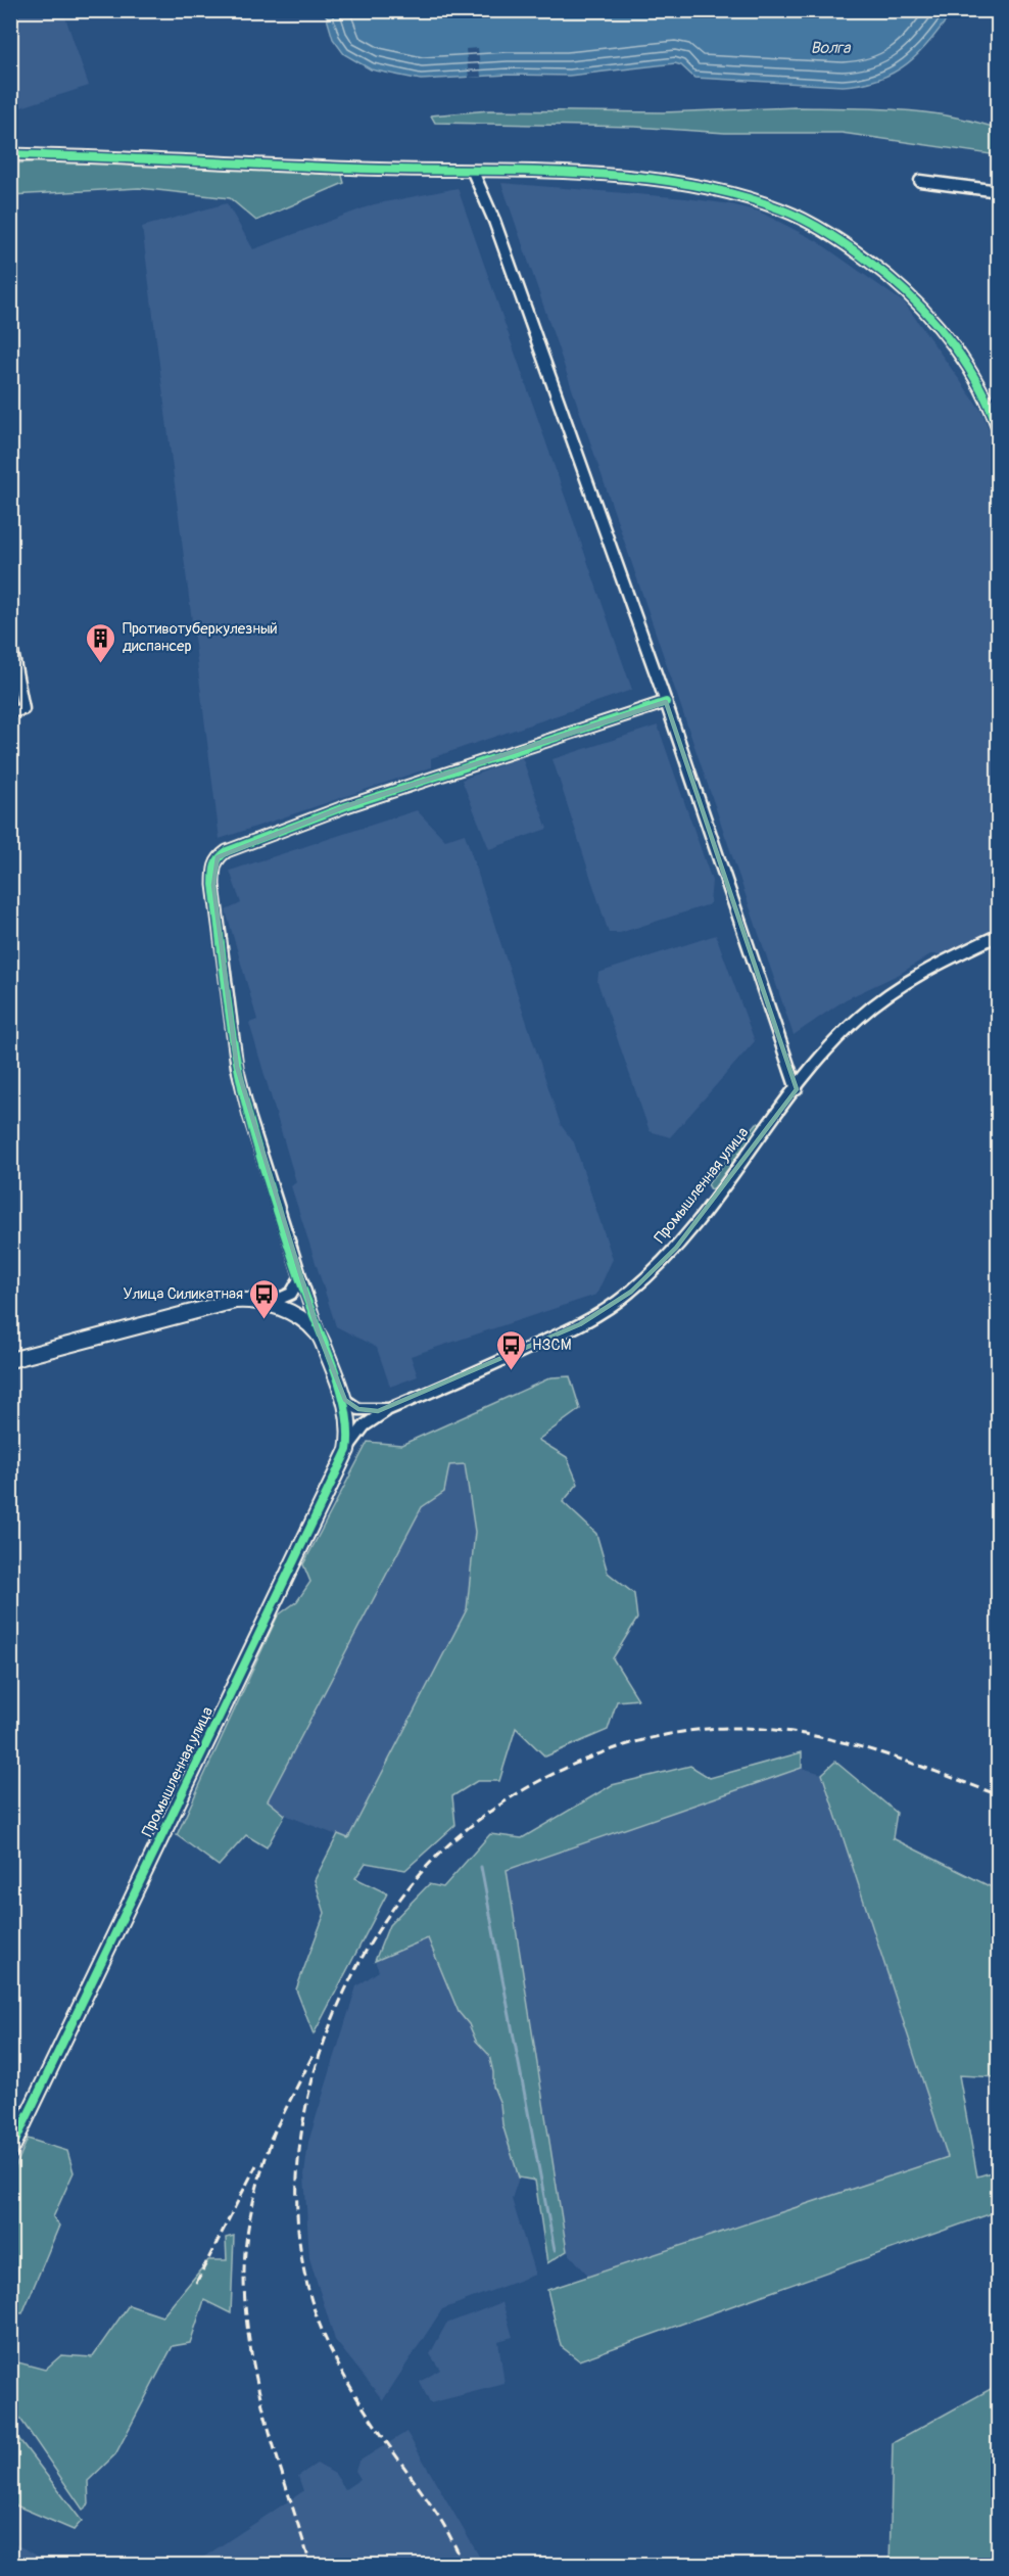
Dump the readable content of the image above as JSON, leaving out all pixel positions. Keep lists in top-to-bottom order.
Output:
{
  "streets": {
    "street": ["Промышленная улица"]
  },
  "water": ["Волга"],
  "places": {
    "building": ["Противотуберкулезный диспансер"],
    "bus stop": ["Улица Силикатная", "НЗСМ"]
  }
}
